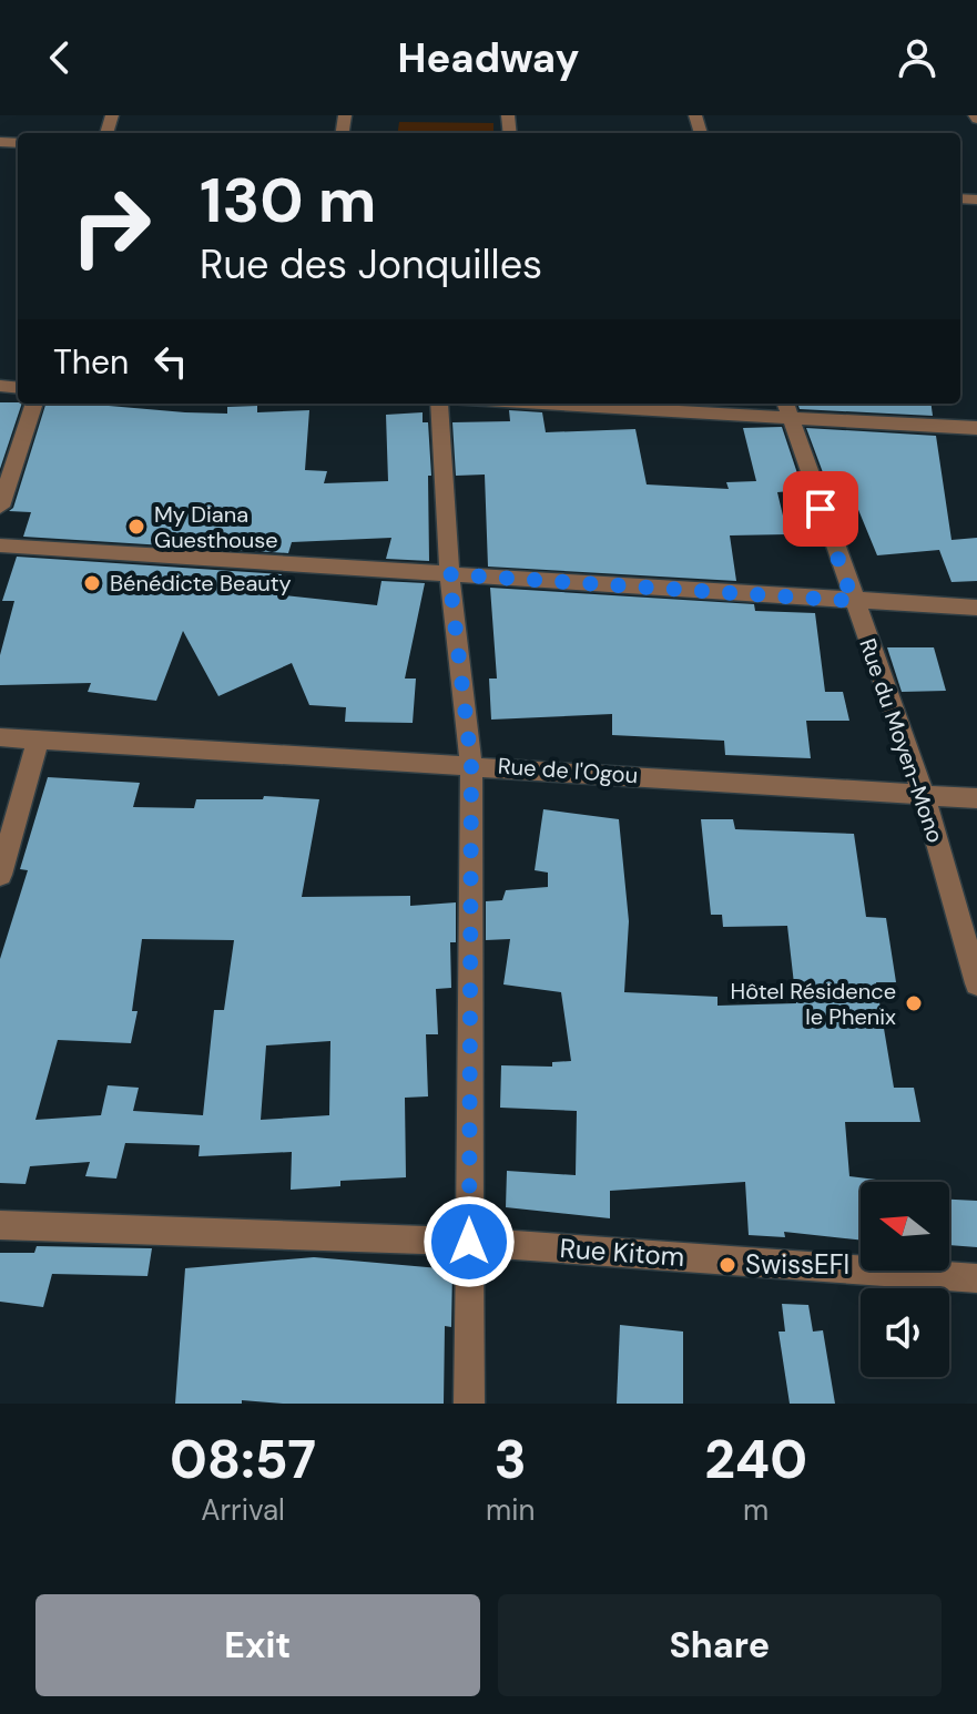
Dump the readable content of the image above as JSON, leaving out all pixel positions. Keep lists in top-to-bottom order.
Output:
{
  "streets": {
    "street": ["Rue du Moyen-Mono", "Rue de l'Ogou", "Rue Kitom"]
  },
  "crossings": [
    ["Rue du Moyen-Mono", "Rue de l'Ogou"]
  ],
  "places": [
    "My Diana Guesthouse",
    "Bénédicte Beauty",
    "Hôtel Résidence le Phenix",
    "SwissEFI"
  ],
  "north": "left",
  "page": {
    "header": "Headway",
    "turn": ["130 m", "Rue des Jonquilles"],
    "then": "Then",
    "eta": [
      "08:57",
      "Arrival",
      "3",
      "min",
      "240",
      "m"
    ],
    "buttons": ["Exit", "Share"]
  }
}
